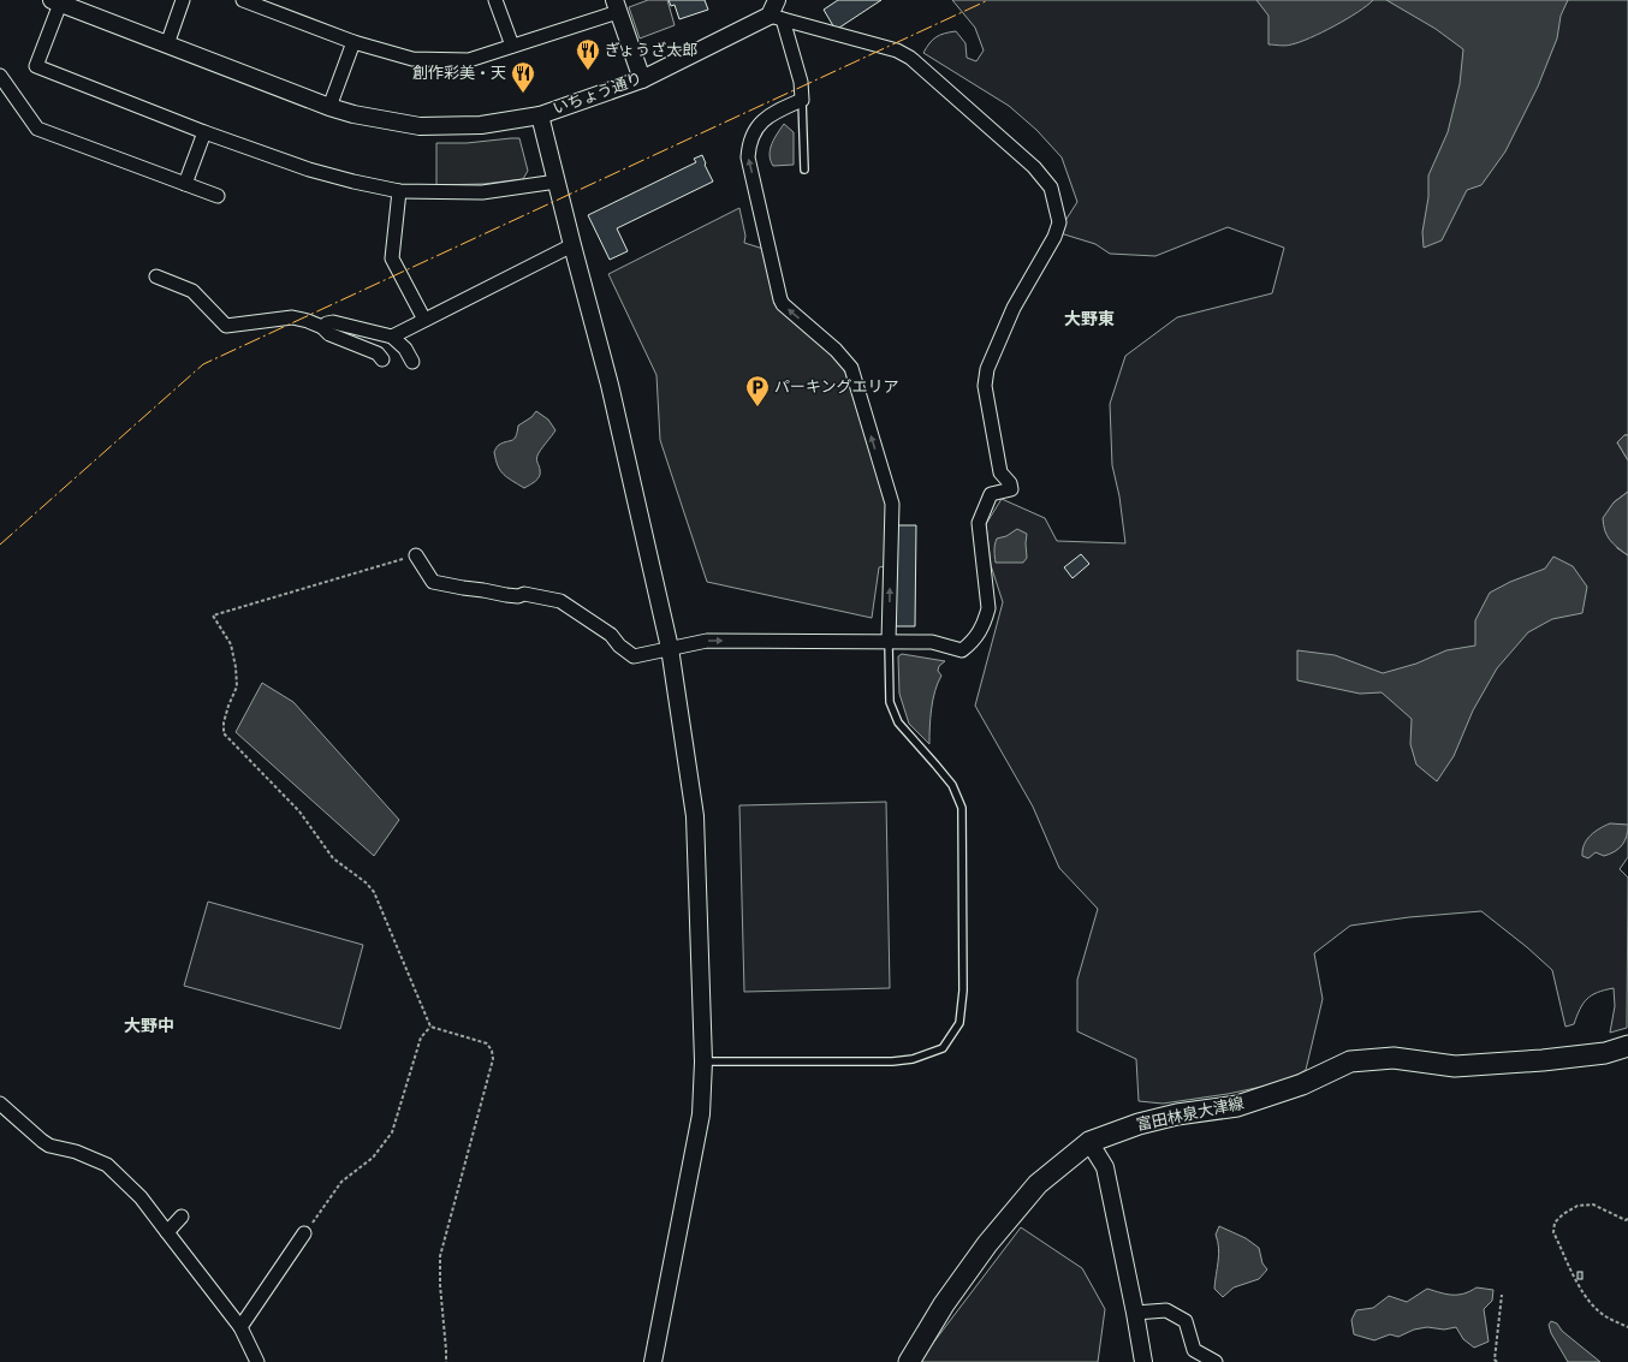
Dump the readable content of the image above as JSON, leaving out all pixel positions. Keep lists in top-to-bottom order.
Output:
{
  "streets": {
    "main road": ["富田林泉大津線"],
    "street": ["いちょう通り"]
  },
  "districts": ["大野東", "大野中"],
  "places": {
    "restaurant": ["ぎょうざ太郎", "創作彩美・天"],
    "parking": ["パーキングエリア"]
  }
}
